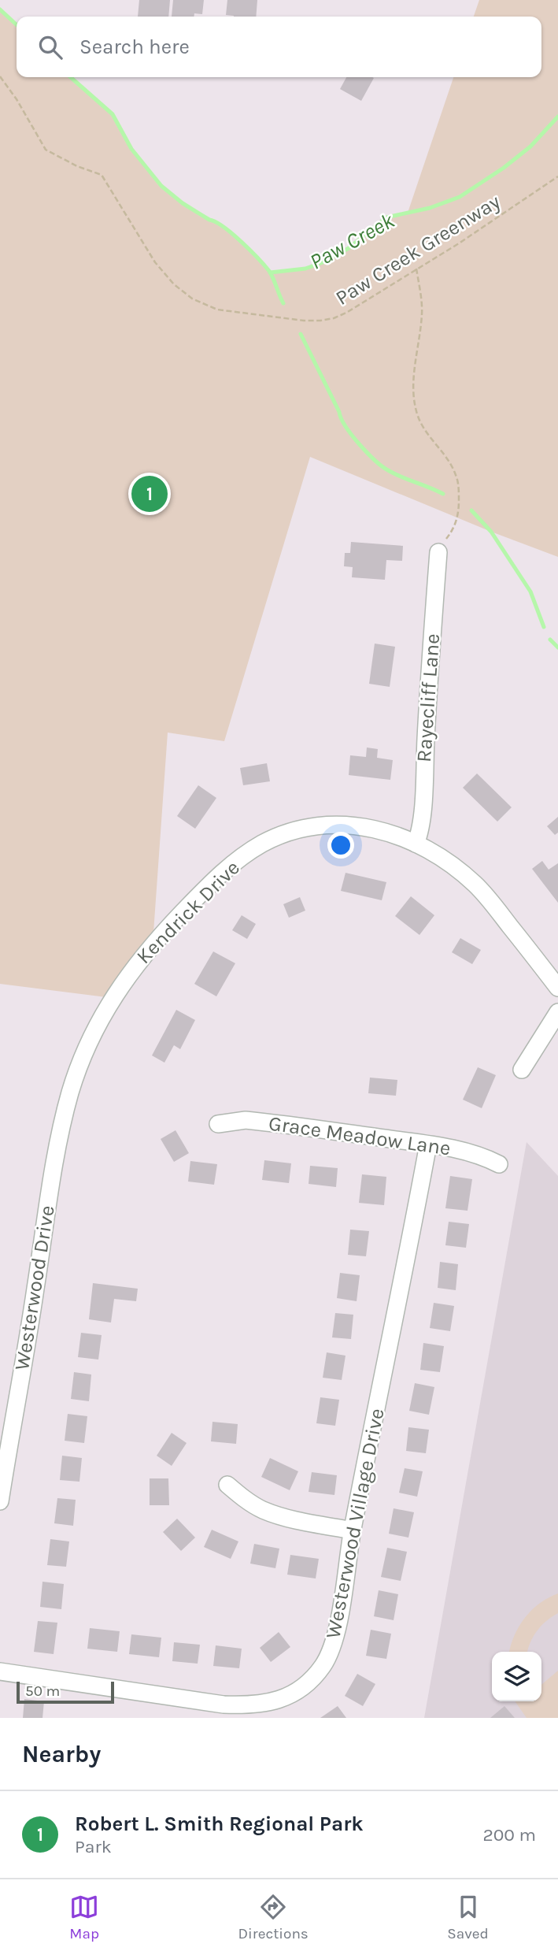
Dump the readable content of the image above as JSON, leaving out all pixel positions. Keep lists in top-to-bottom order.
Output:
{
  "streets": {
    "street": [
      "Rayecliff Lane",
      "Kendrick Drive",
      "Grace Meadow Lane",
      "Westerwood Drive",
      "Westerwood Village Drive"
    ],
    "path": ["Paw Creek Greenway"]
  },
  "crossings": [
    ["Rayecliff Lane", "Kendrick Drive"],
    ["Kendrick Drive", "Westerwood Drive"],
    ["Grace Meadow Lane", "Westerwood Village Drive"]
  ],
  "water": ["Paw Creek"],
  "scale_bar": "50 m",
  "page": {
    "search": "Search here",
    "pins": "1",
    "scale": "50 m",
    "heading": "Nearby",
    "list": [
      {
        "mark": "1",
        "name": "Robert L. Smith Regional Park",
        "note": "Park",
        "value": "200 m"
      }
    ],
    "nav": ["Map", "Directions", "Saved"]
  }
}
